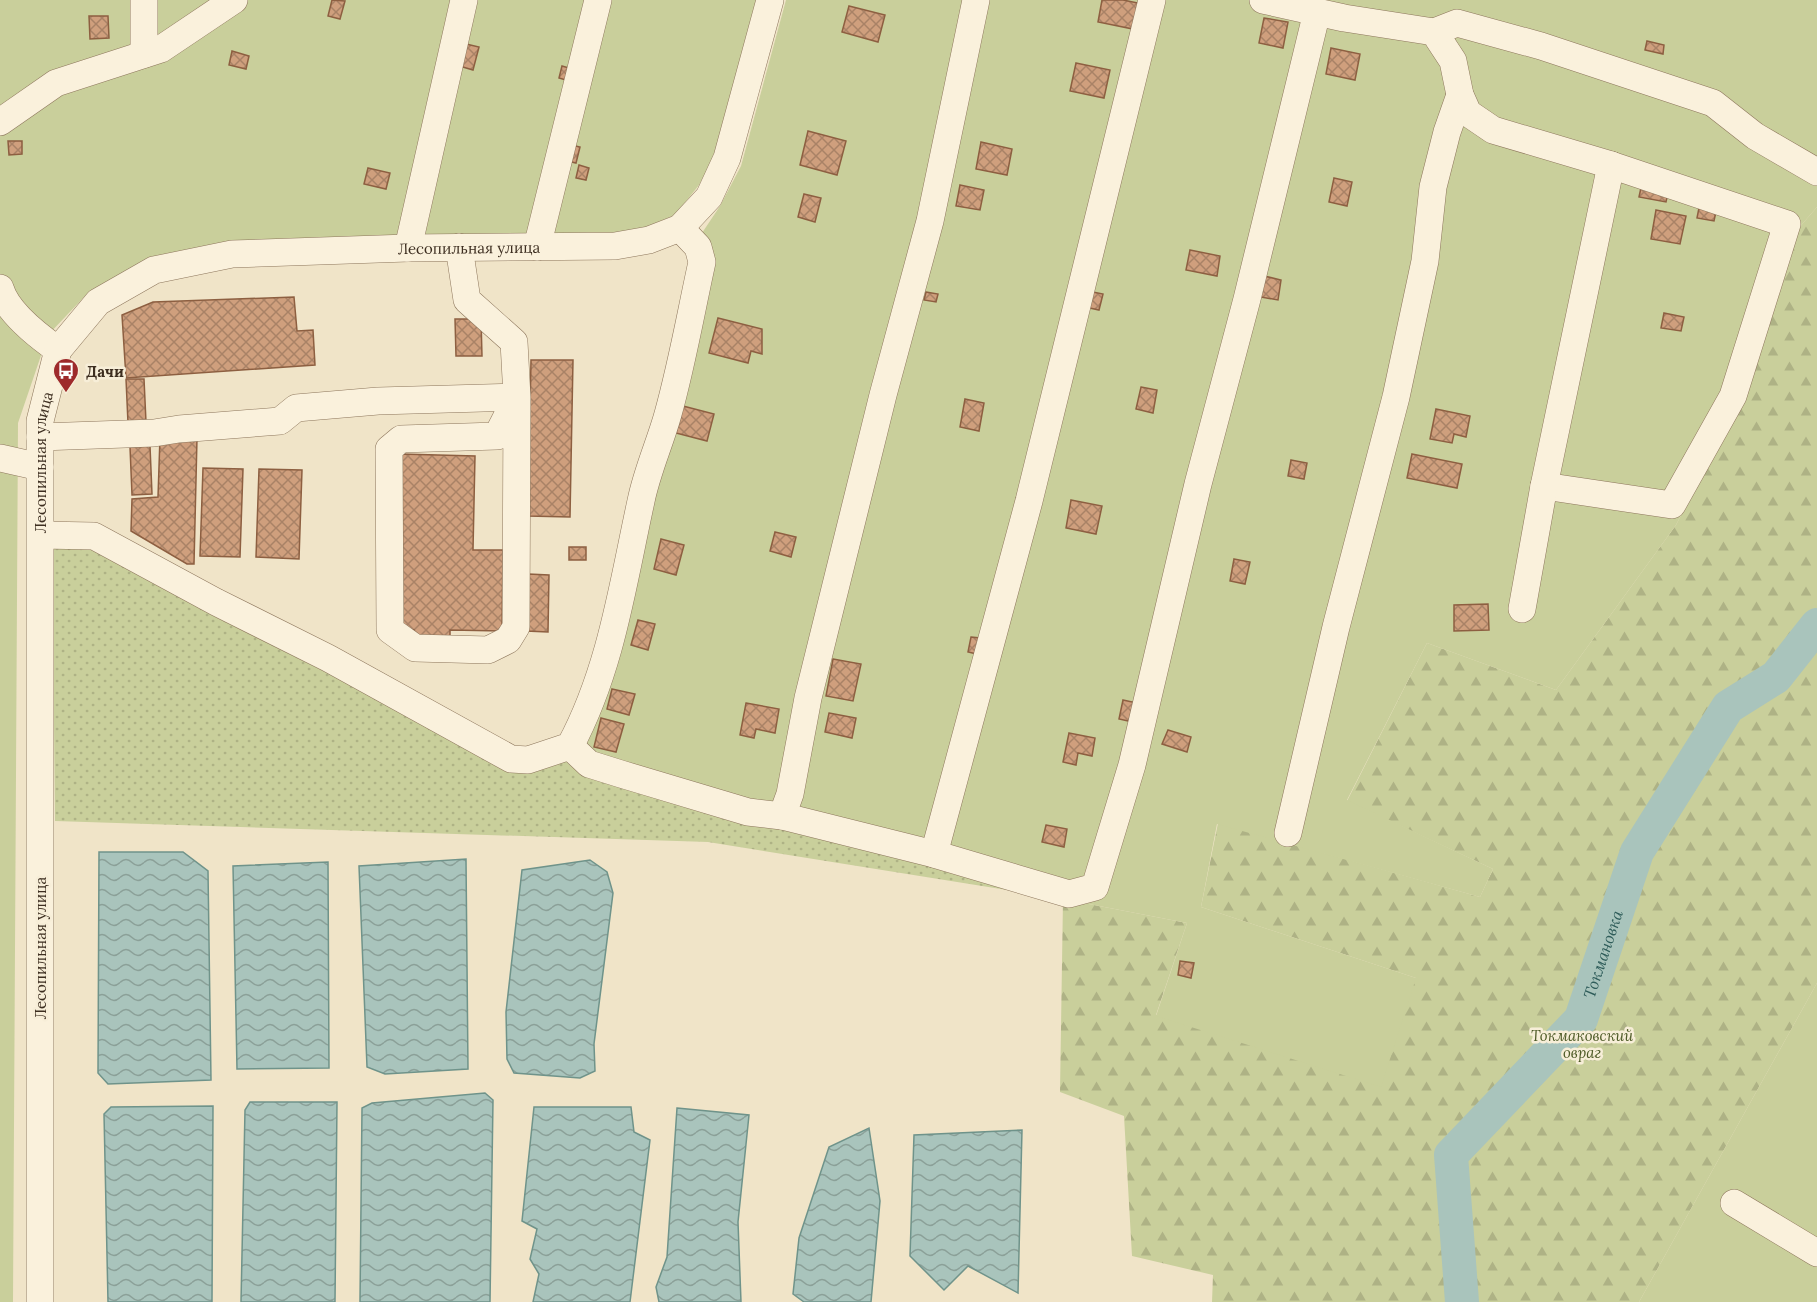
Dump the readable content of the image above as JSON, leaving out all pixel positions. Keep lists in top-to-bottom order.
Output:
{
  "streets": {
    "street": ["Лесопильная улица"]
  },
  "water": ["Токмановка"],
  "parks": ["Токмаковский овраг"],
  "places": {
    "bus stop": ["Дачи"]
  }
}
